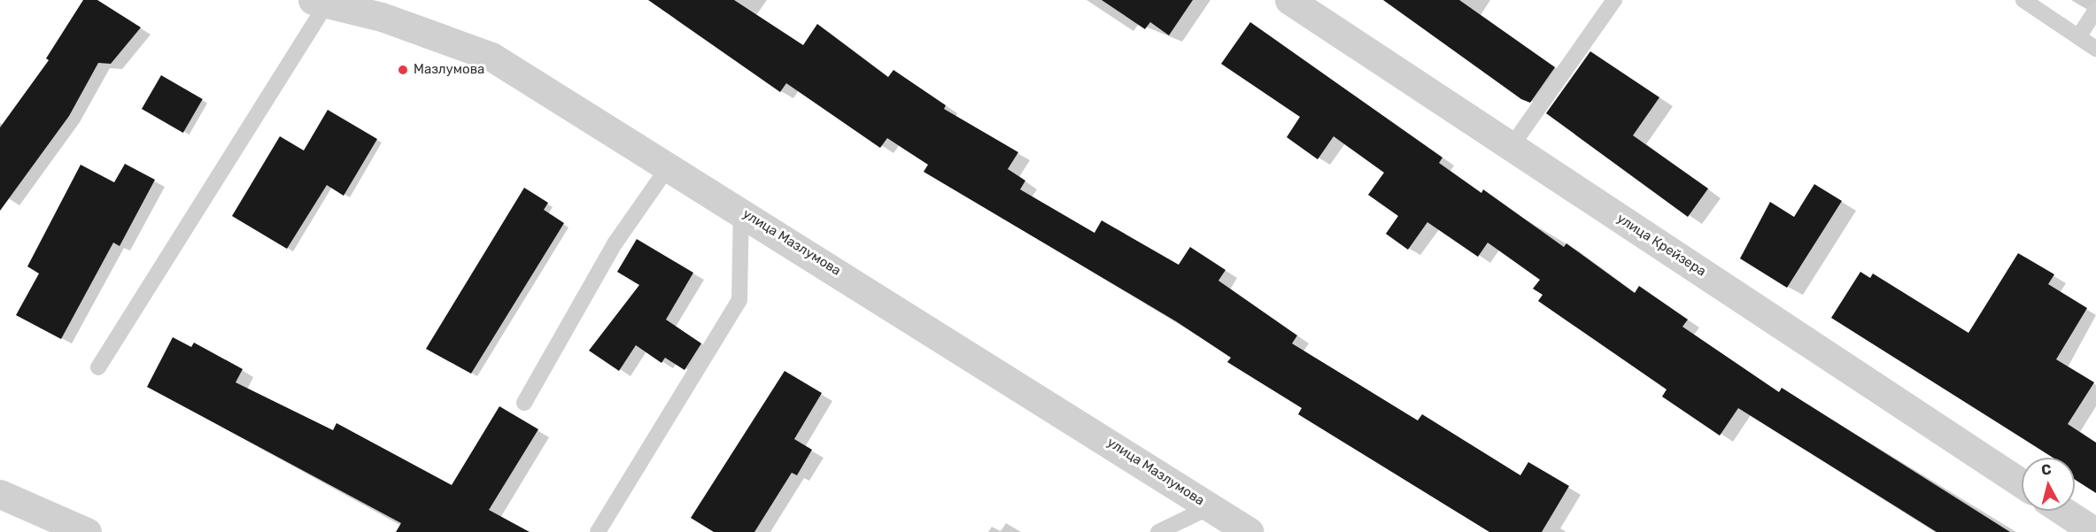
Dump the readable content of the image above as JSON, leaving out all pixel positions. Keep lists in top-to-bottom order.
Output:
{
  "streets": {
    "street": ["улица Мазлумова", "улица Крейзера"]
  },
  "places": ["Мазлумова"],
  "north": "top"
}
